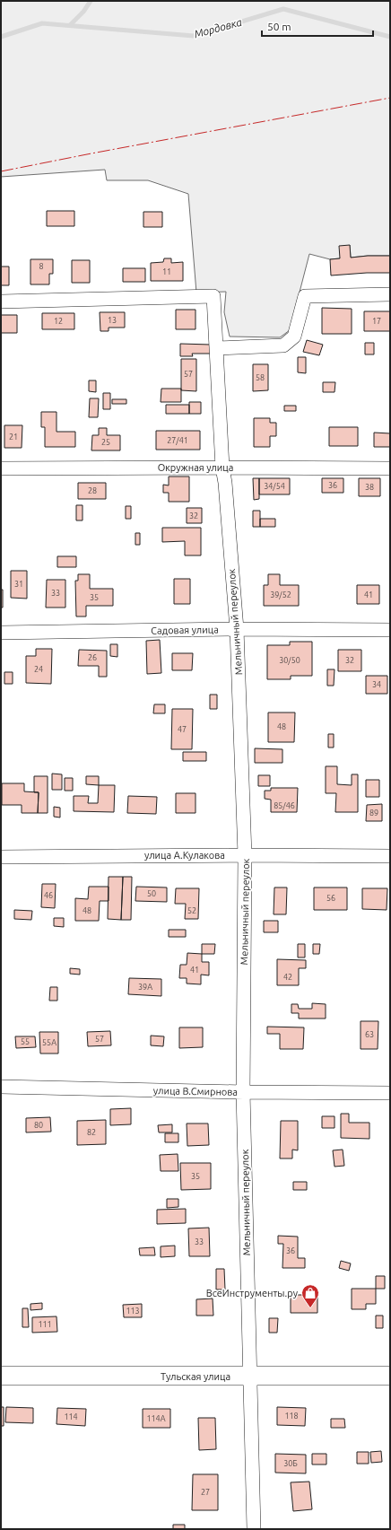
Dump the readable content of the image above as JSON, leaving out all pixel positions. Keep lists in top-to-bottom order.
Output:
{
  "streets": {
    "main road": ["Тульская улица"],
    "street": [
      "Окружная улица",
      "Мельничный переулок",
      "Садовая улица",
      "улица А.Кулакова",
      "улица В.Смирнова"
    ]
  },
  "crossings": [
    ["Окружная улица", "Мельничный переулок"],
    ["Мельничный переулок", "Садовая улица"],
    ["Мельничный переулок", "улица А.Кулакова"],
    ["Мельничный переулок", "улица В.Смирнова"],
    ["Мельничный переулок", "Тульская улица"]
  ],
  "water": ["Мордовка"],
  "places": {
    "shop": ["ВсеИнструменты.ру"]
  },
  "house_numbers": [
    "8",
    "11",
    "13",
    "12",
    "17",
    "57",
    "58",
    "21",
    "27/41",
    "25",
    "36",
    "34/54",
    "38",
    "28",
    "32",
    "31",
    "33",
    "39/52",
    "41",
    "35",
    "26",
    "30/50",
    "32",
    "24",
    "34",
    "48",
    "47",
    "85/46",
    "89",
    "50",
    "46",
    "56",
    "48",
    "52",
    "41",
    "42",
    "39А",
    "63",
    "57",
    "55",
    "55А",
    "80",
    "82",
    "35",
    "33",
    "36",
    "113",
    "111",
    "118",
    "114",
    "114А",
    "30Б",
    "27"
  ],
  "scale_bar": "50 m"
}
